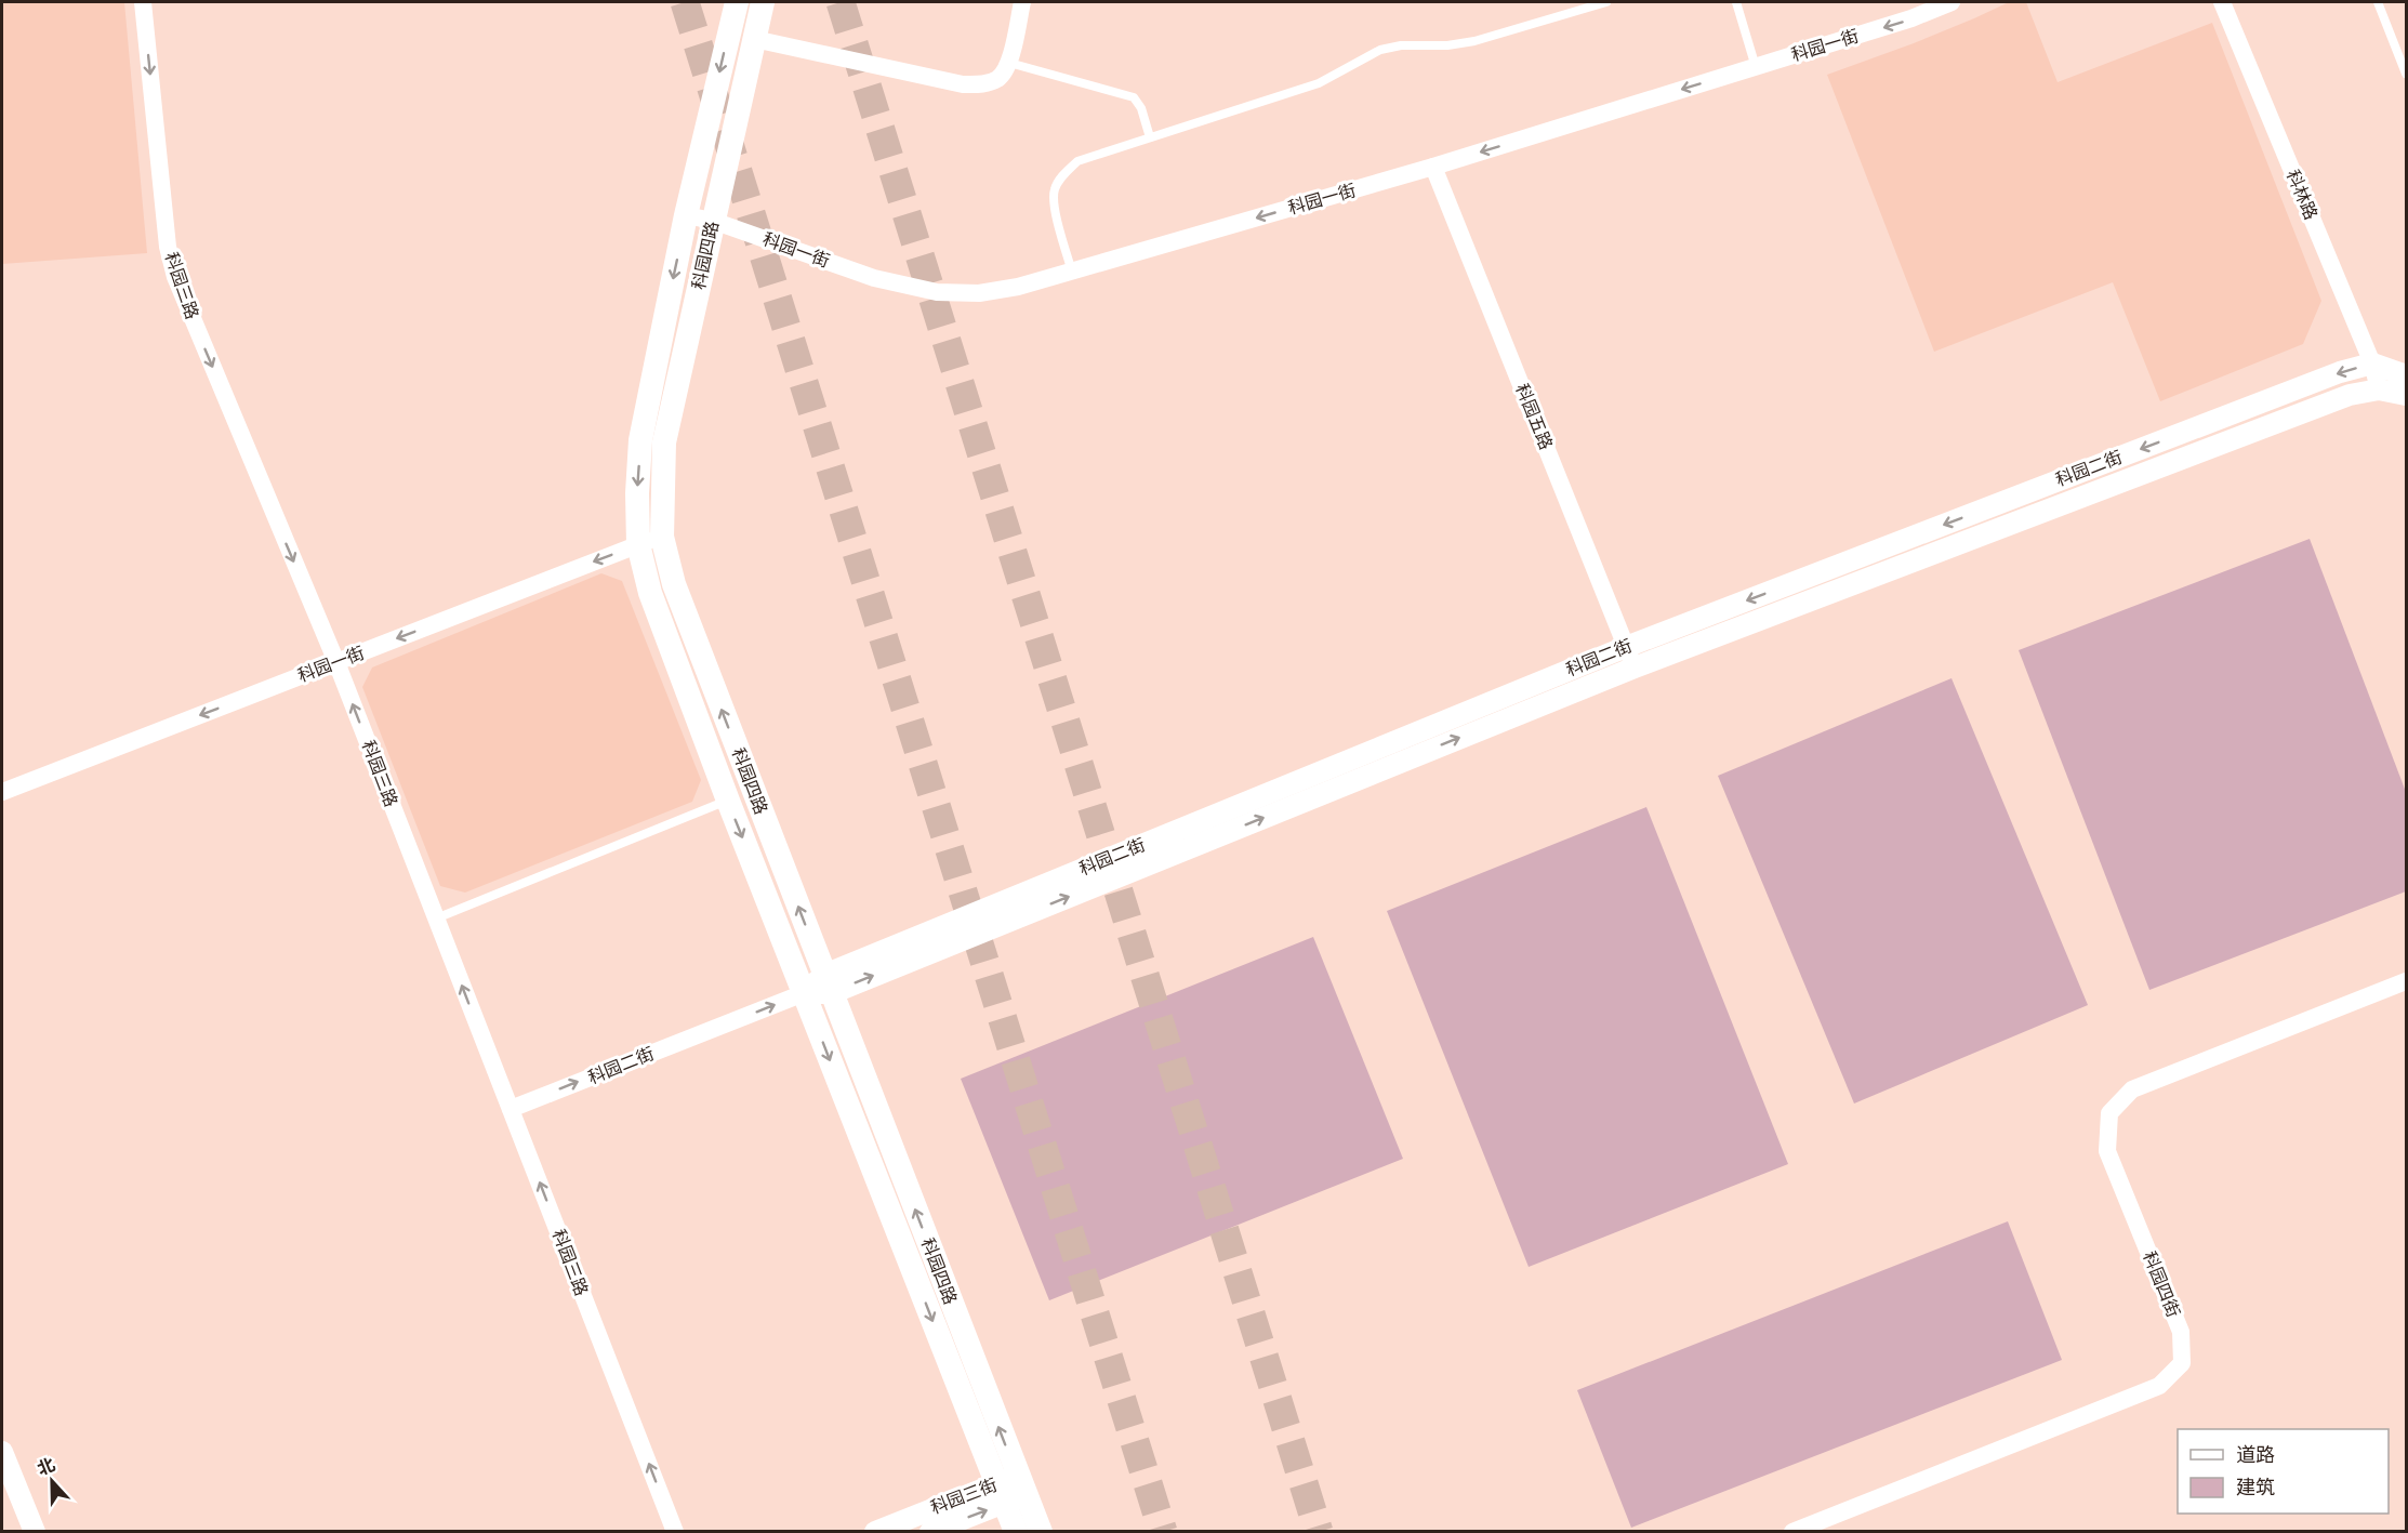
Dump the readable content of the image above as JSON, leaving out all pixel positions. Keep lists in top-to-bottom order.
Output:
{
  "streets": {
    "main road": ["科园四路"],
    "street": [
      "科园一街",
      "科林路",
      "科园三路",
      "科园五路",
      "科园二街",
      "科园四街",
      "科园三街"
    ]
  },
  "crossings": [
    ["科园一街", "科园四路"],
    ["科园一街", "科园三路"],
    ["科园一街", "科园五路"],
    ["科林路", "科园二街"],
    ["科园四路", "科园二街"],
    ["科园四路", "科园三街"],
    ["科园三路", "科园二街"],
    ["科园五路", "科园二街"]
  ],
  "one_way": ["科园一街"],
  "legend": ["道路", "建筑"],
  "north": "top"
}
